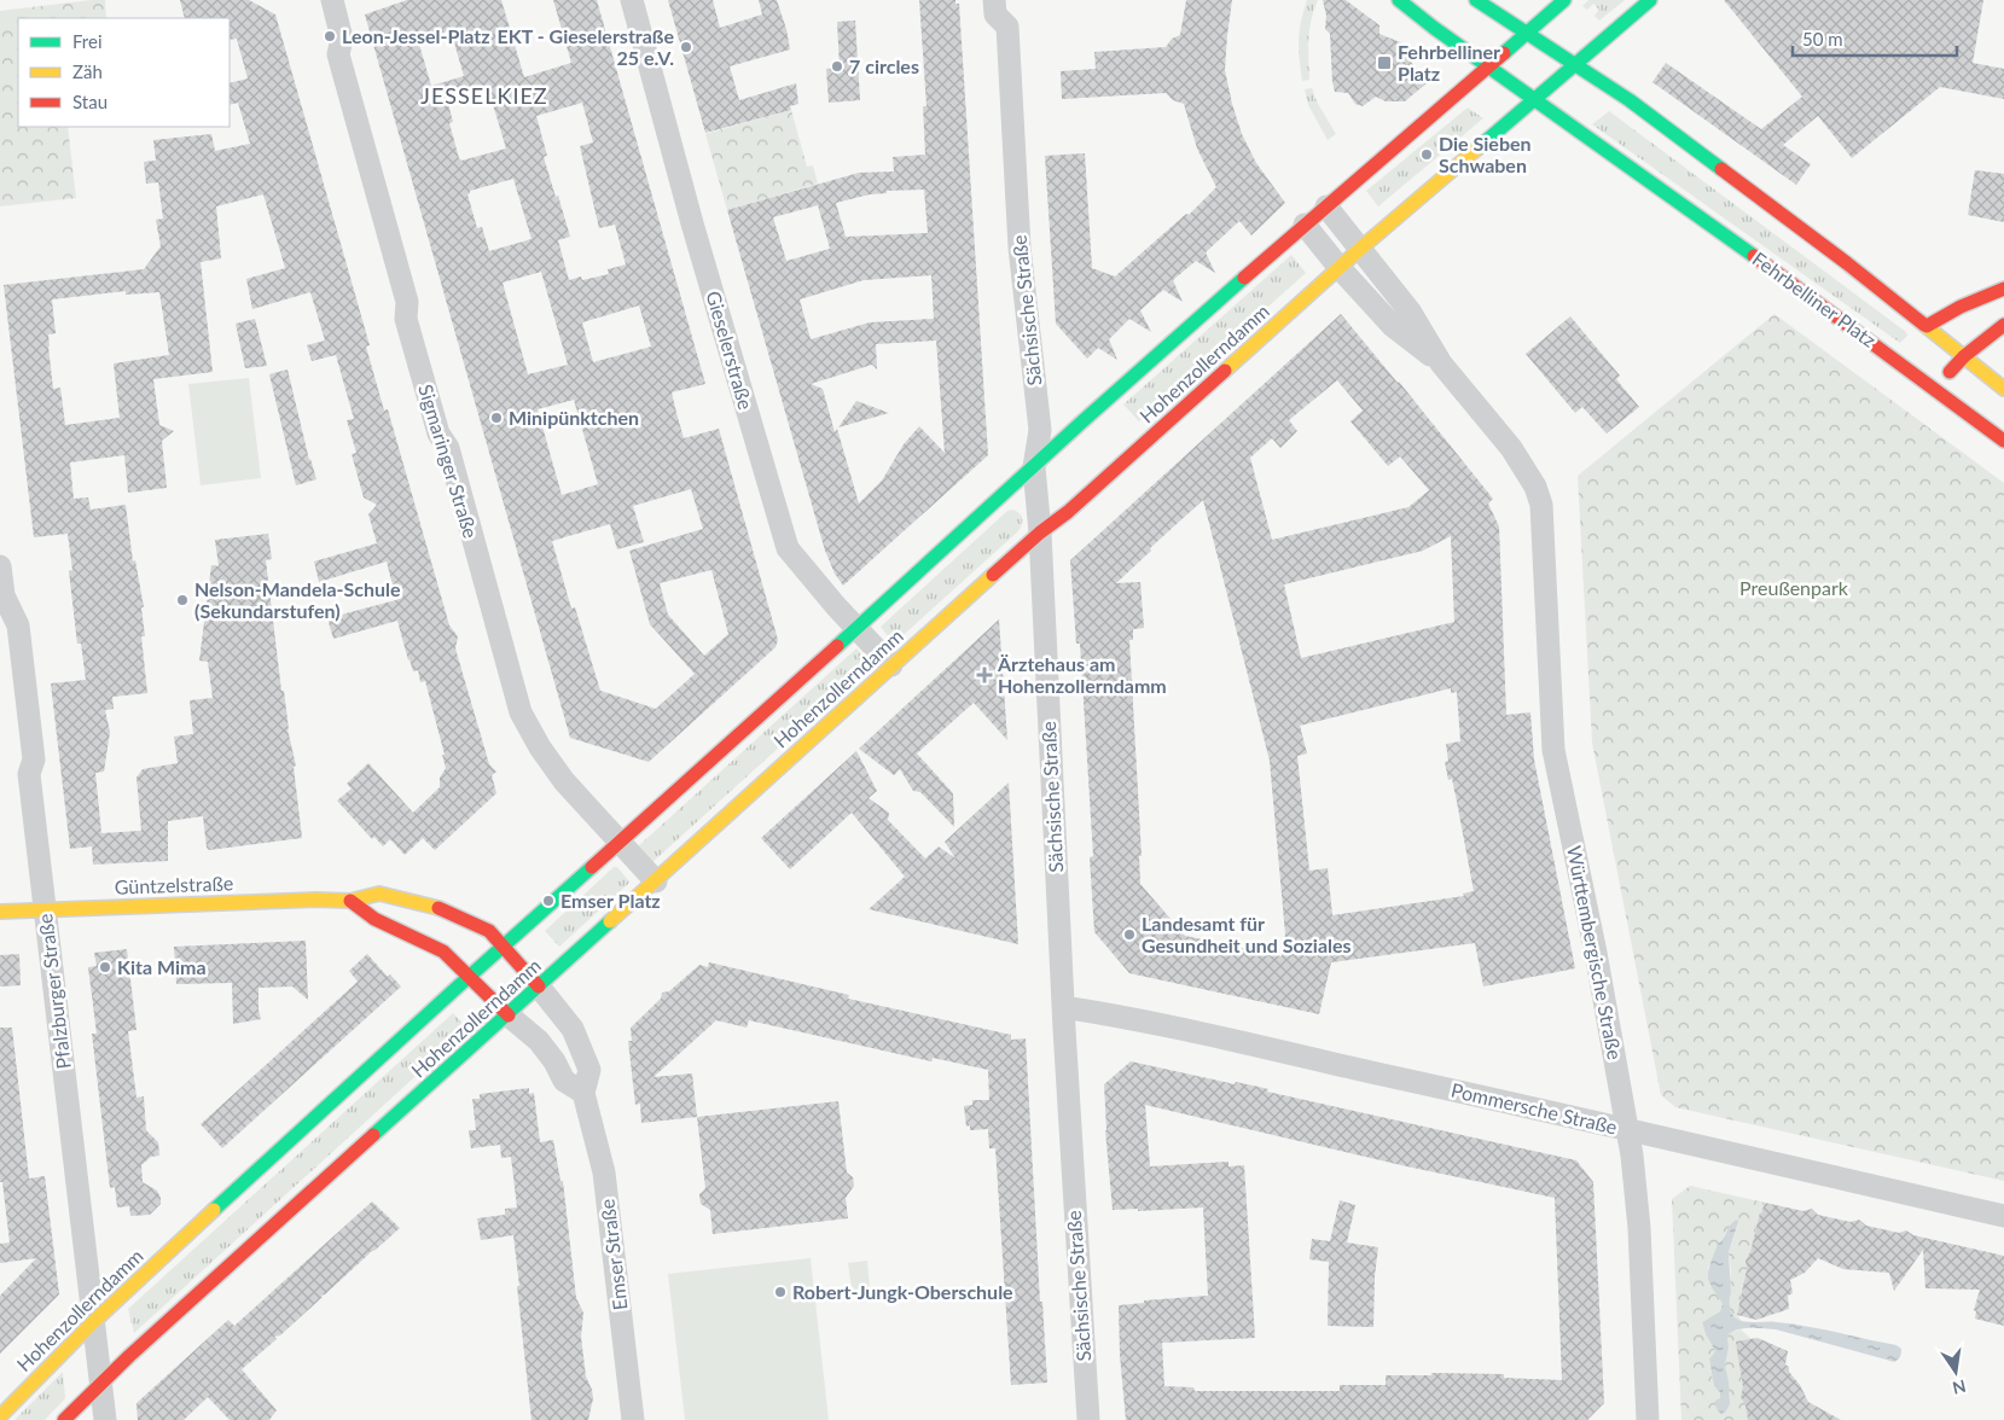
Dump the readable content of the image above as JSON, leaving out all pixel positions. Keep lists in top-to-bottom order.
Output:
{
  "streets": {
    "main road": ["Fehrbelliner Platz", "Hohenzollerndamm", "Güntzelstraße"],
    "street": [
      "Sächsische Straße",
      "Gieselerstraße",
      "Sigmaringer Straße",
      "Württembergische Straße",
      "Pfalzburger Straße",
      "Pommersche Straße",
      "Emser Straße"
    ]
  },
  "crossings": [
    ["Fehrbelliner Platz", "Hohenzollerndamm"],
    ["Sächsische Straße", "Hohenzollerndamm"],
    ["Sächsische Straße", "Pommersche Straße"],
    ["Gieselerstraße", "Hohenzollerndamm"],
    ["Hohenzollerndamm", "Sigmaringer Straße"],
    ["Hohenzollerndamm", "Güntzelstraße"],
    ["Hohenzollerndamm", "Pfalzburger Straße"],
    ["Hohenzollerndamm", "Emser Straße"],
    ["Güntzelstraße", "Pfalzburger Straße"],
    ["Güntzelstraße", "Emser Straße"],
    ["Württembergische Straße", "Pommersche Straße"]
  ],
  "districts": ["JESSELKIEZ"],
  "parks": ["Preußenpark"],
  "places": {
    "other": [
      "Leon-Jessel-Platz",
      "EKT - Gieselerstraße 25 e.V.",
      "7 circles",
      "Die Sieben Schwaben",
      "Minipünktchen",
      "Nelson-Mandela-Schule (Sekundarstufen)",
      "Emser Platz",
      "Landesamt für Gesundheit und Soziales",
      "Kita Mima",
      "Robert-Jungk-Oberschule"
    ],
    "transit": ["Fehrbelliner Platz"],
    "health": ["Ärztehaus am Hohenzollerndamm"]
  },
  "legend": ["Frei", "Zäh", "Stau"],
  "scale_bar": "50 m",
  "north": "bottom"
}
